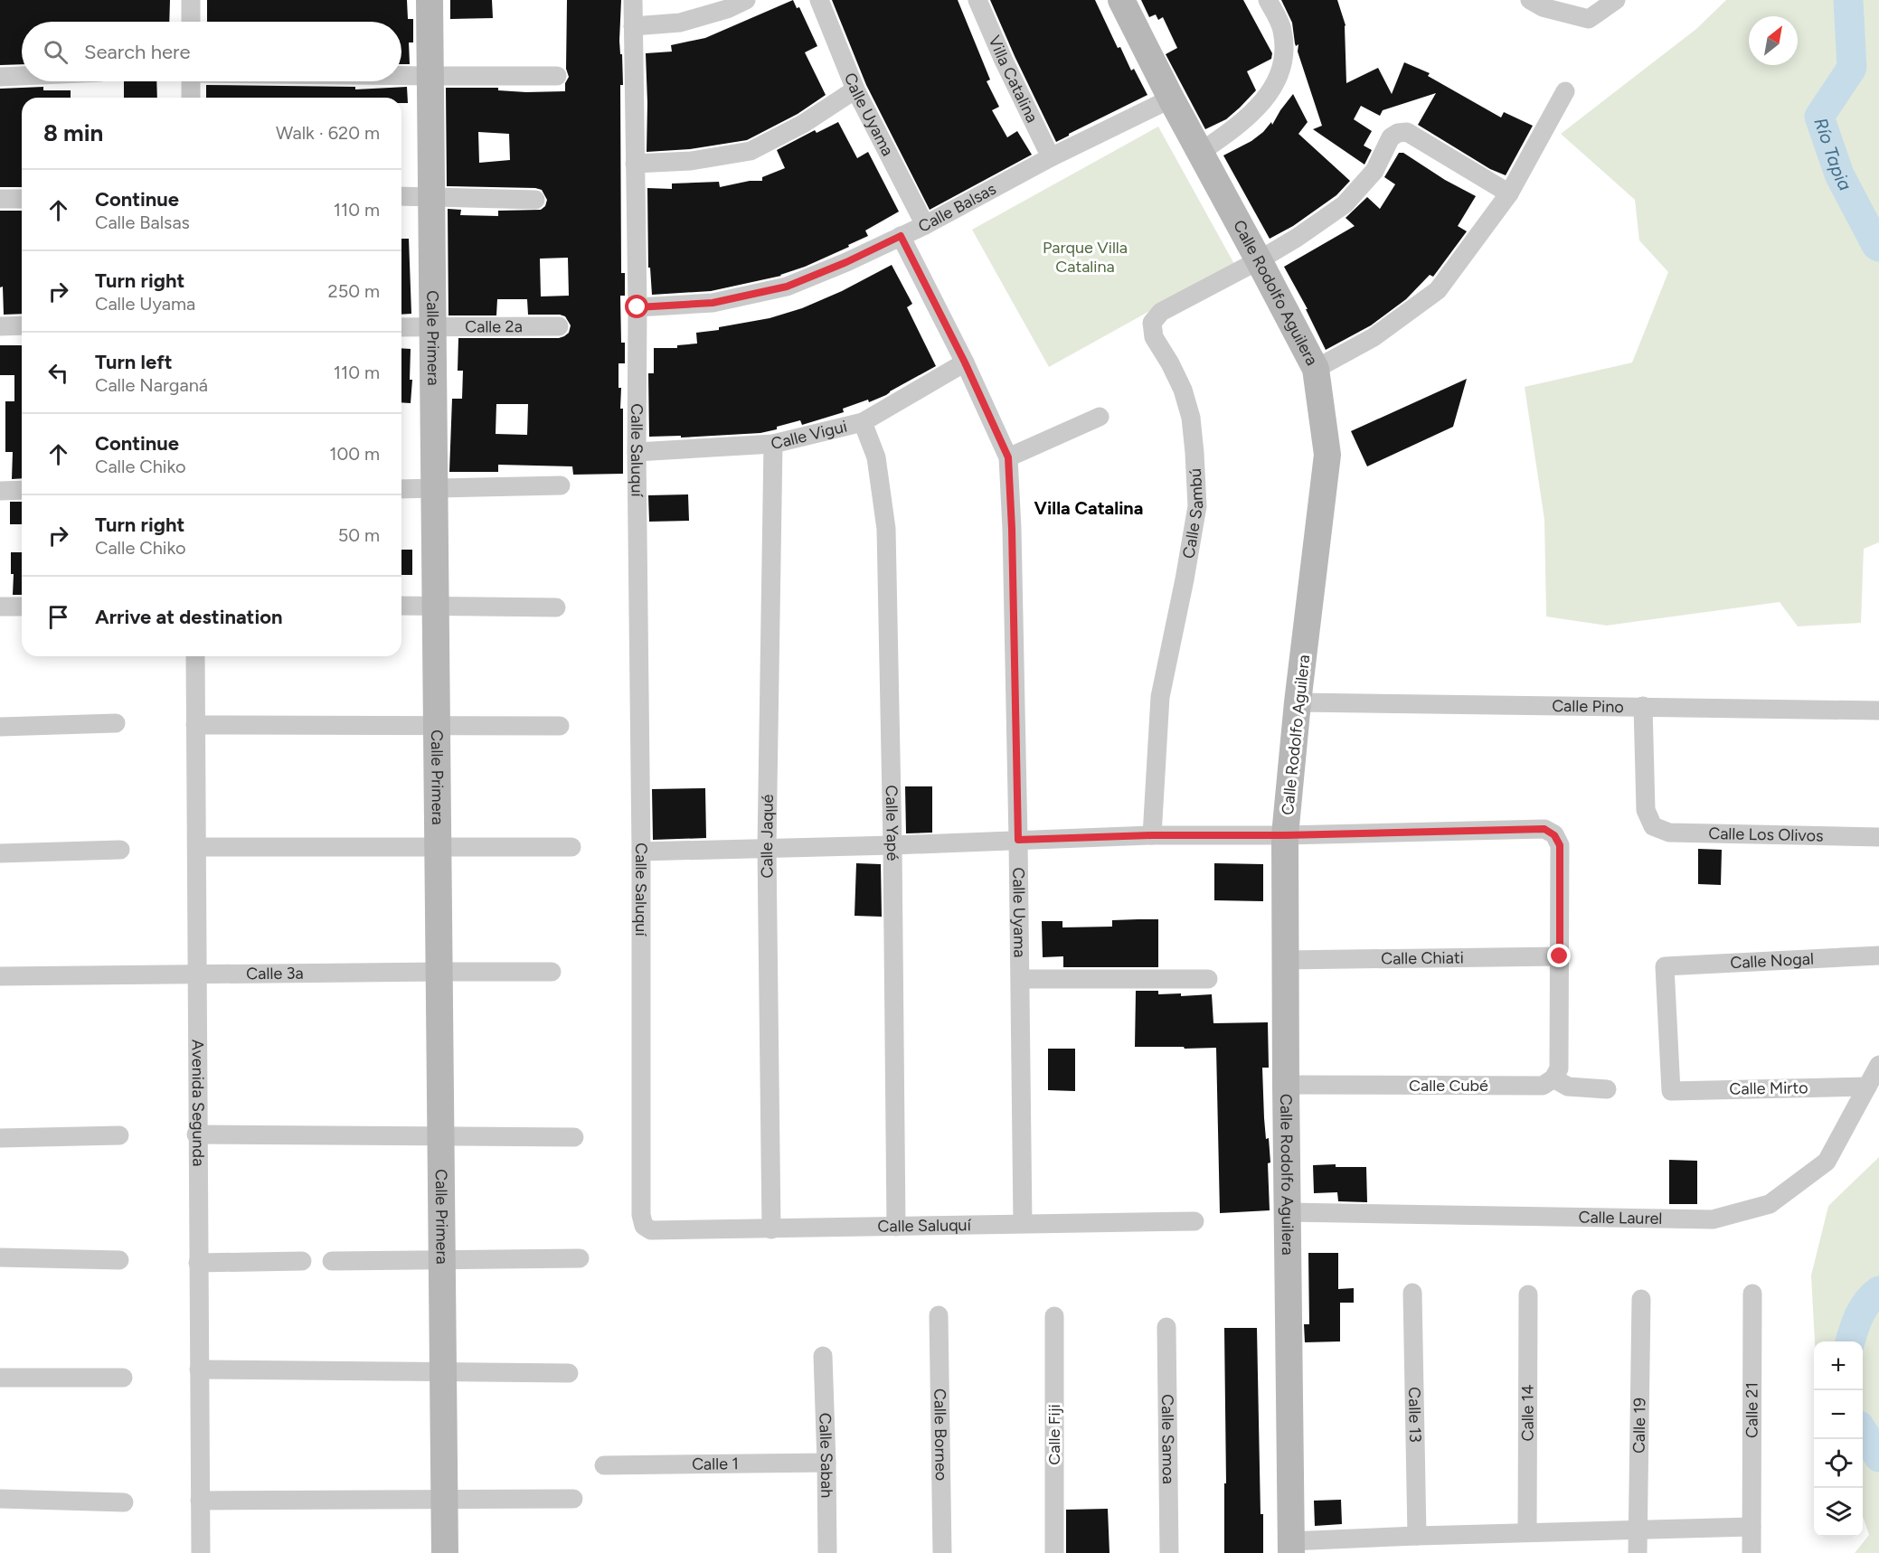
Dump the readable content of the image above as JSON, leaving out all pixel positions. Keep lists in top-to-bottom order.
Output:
{
  "streets": {
    "street": [
      "Villa Catalina",
      "Calle Uyama",
      "Calle Balsas",
      "Calle Rodolfo Aguilera",
      "Calle 2a",
      "Calle Primera",
      "Calle Vigui",
      "Calle Saluquí",
      "Calle Sambú",
      "Calle Pino",
      "Calle Yapé",
      "Calle Los Olivos",
      "Calle Jaqué",
      "Calle Chiati",
      "Calle Nogal",
      "Calle 3a",
      "Calle Cubé",
      "Calle Mirto",
      "Avenida Segunda",
      "Calle Laurel",
      "Calle 21",
      "Calle 13",
      "Calle 14",
      "Calle 19",
      "Calle Borneo",
      "Calle Fiji",
      "Calle Samoa",
      "Calle Sabah",
      "Calle 1"
    ]
  },
  "crossings": [
    ["Villa Catalina", "Calle Balsas"],
    ["Calle Uyama", "Calle Balsas"],
    ["Calle Uyama", "Calle Vigui"],
    ["Calle Uyama", "Calle Saluquí"],
    ["Calle Balsas", "Calle Rodolfo Aguilera"],
    ["Calle Balsas", "Calle Saluquí"],
    ["Calle Rodolfo Aguilera", "Calle Sambú"],
    ["Calle Rodolfo Aguilera", "Calle Pino"],
    ["Calle Rodolfo Aguilera", "Calle Chiati"],
    ["Calle Rodolfo Aguilera", "Calle Cubé"],
    ["Calle Rodolfo Aguilera", "Calle Laurel"],
    ["Calle 2a", "Calle Primera"],
    ["Calle Primera", "Calle 3a"],
    ["Calle Vigui", "Calle Saluquí"],
    ["Calle Vigui", "Calle Yapé"],
    ["Calle Vigui", "Calle Jaqué"],
    ["Calle Saluquí", "Calle Yapé"],
    ["Calle Saluquí", "Calle Jaqué"],
    ["Calle Pino", "Calle Los Olivos"],
    ["Calle Nogal", "Calle Mirto"],
    ["Calle 3a", "Avenida Segunda"],
    ["Calle Mirto", "Calle Laurel"],
    ["Calle Sabah", "Calle 1"]
  ],
  "districts": ["Villa Catalina"],
  "water": ["Río Tapia"],
  "parks": ["Parque Villa Catalina"],
  "north": "top right",
  "page": {
    "search": "Search here",
    "heading": ["8 min", "Walk · 620 m"],
    "list": [
      ["Continue", "Calle Balsas", "110 m"],
      ["Turn right", "Calle Uyama", "250 m"],
      ["Turn left", "Calle Narganá", "110 m"],
      ["Continue", "Calle Chiko", "100 m"],
      ["Turn right", "Calle Chiko", "50 m"],
      "Arrive at destination"
    ],
    "map_buttons": ["+", "−"]
  }
}
